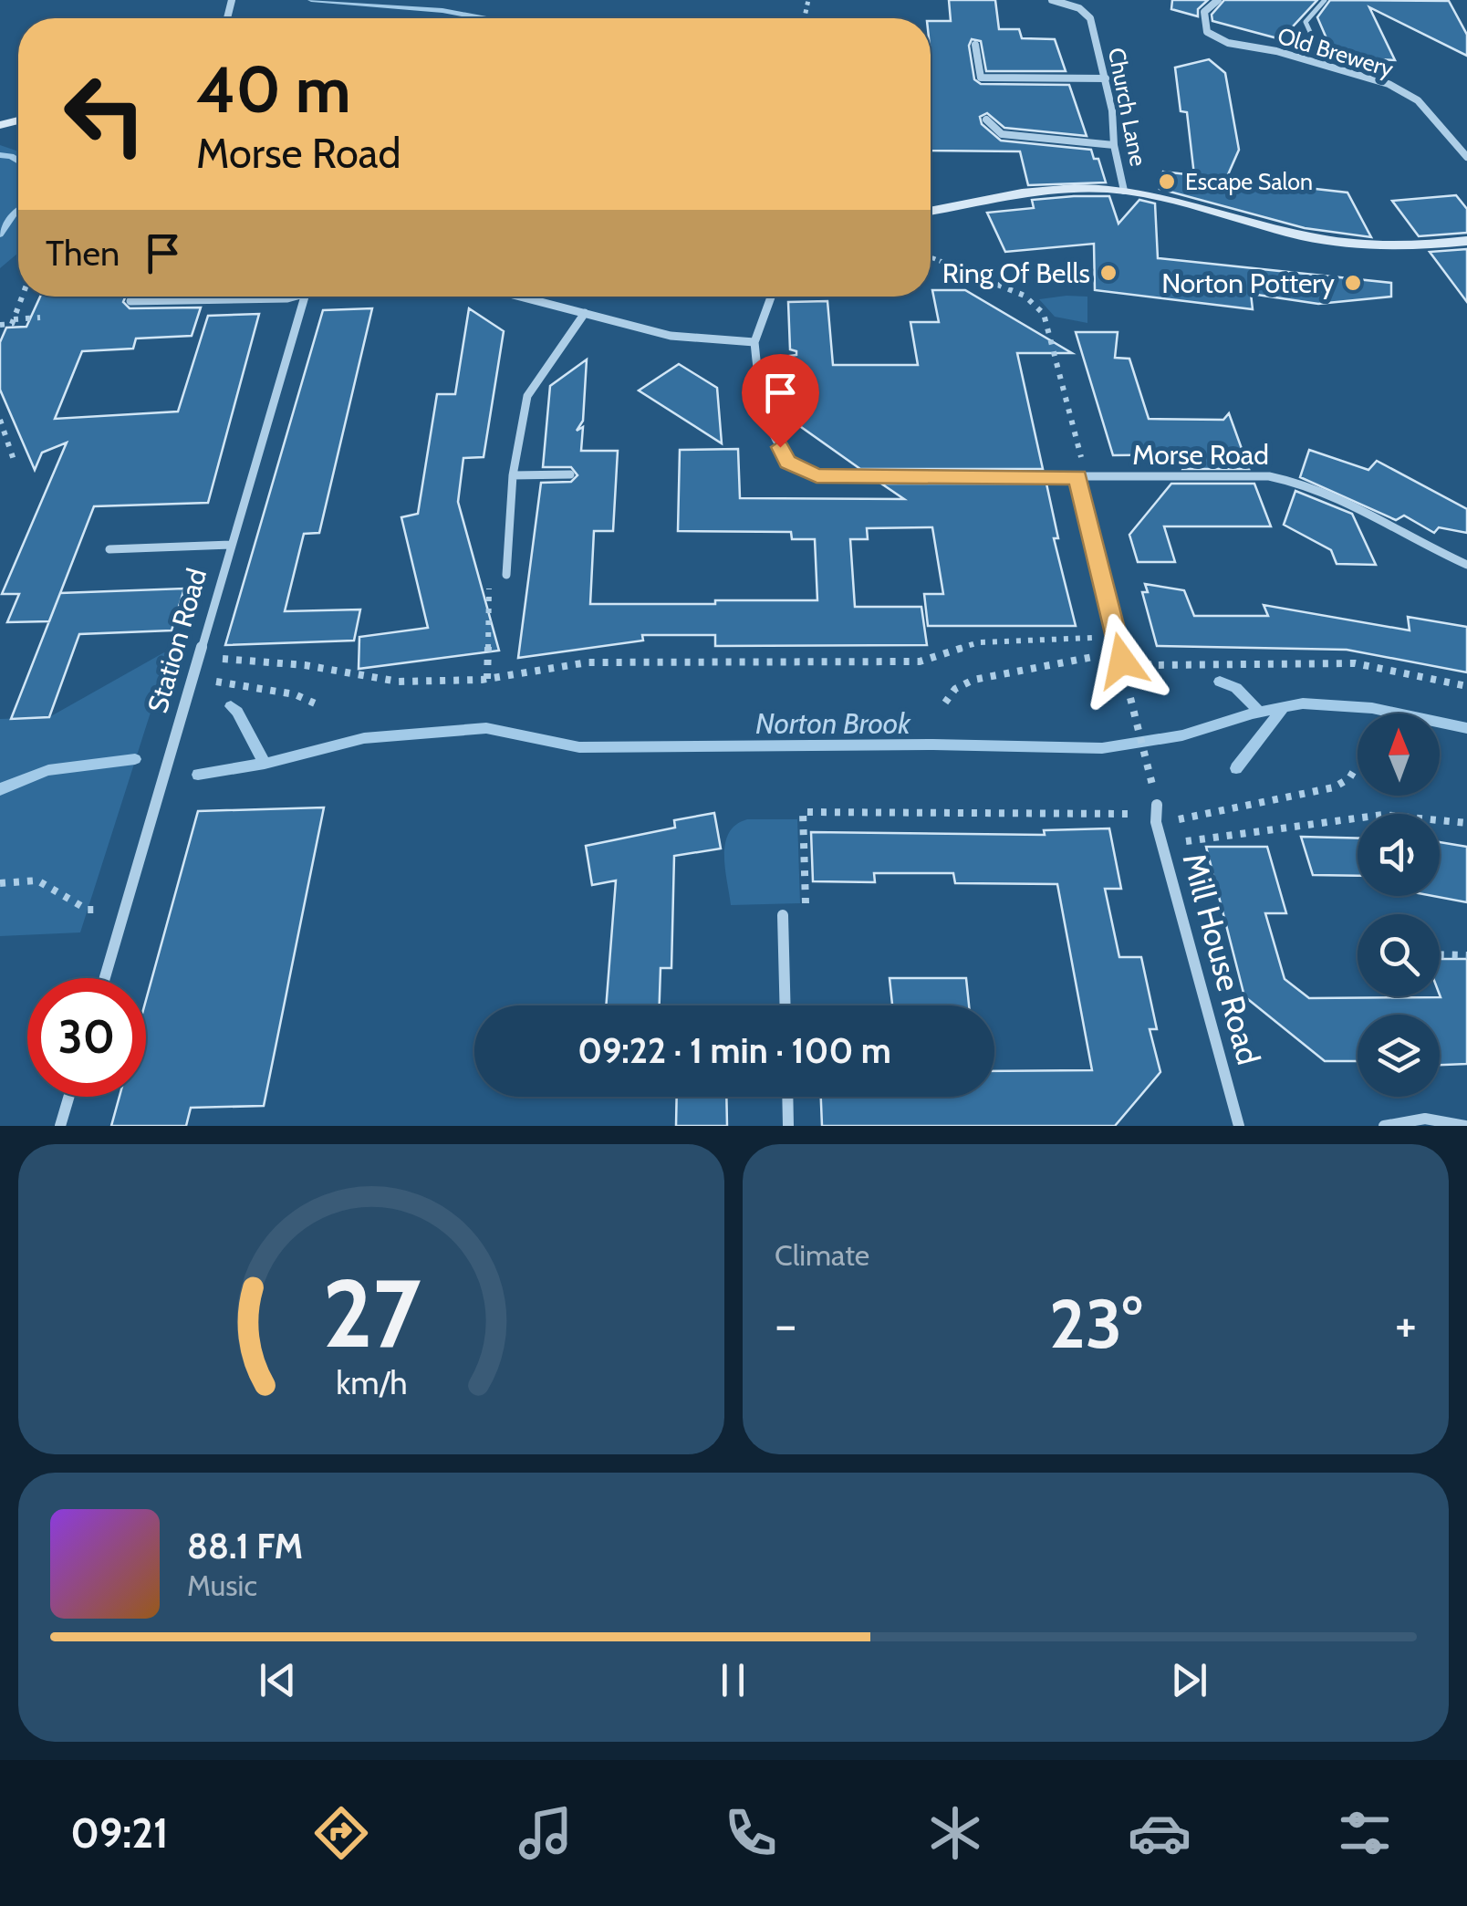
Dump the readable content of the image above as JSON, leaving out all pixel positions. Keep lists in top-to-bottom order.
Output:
{
  "streets": {
    "street": [
      "Old Brewery",
      "Church Lane",
      "Morse Road",
      "Station Road",
      "Mill House Road"
    ]
  },
  "water": ["Norton Brook"],
  "places": ["Escape Salon", "Ring Of Bells", "Norton Pottery"],
  "north": "top",
  "page": {
    "turn": ["40 m", "Morse Road"],
    "then": "Then",
    "limit": "30",
    "trip": "09:22 · 1 min · 100 m",
    "tile": "Climate",
    "heat": ["−", "23°", "+"],
    "song": ["88.1 FM", "Music"],
    "tabs": "09:21",
    "gauge": ["27", "km/h"]
  }
}
